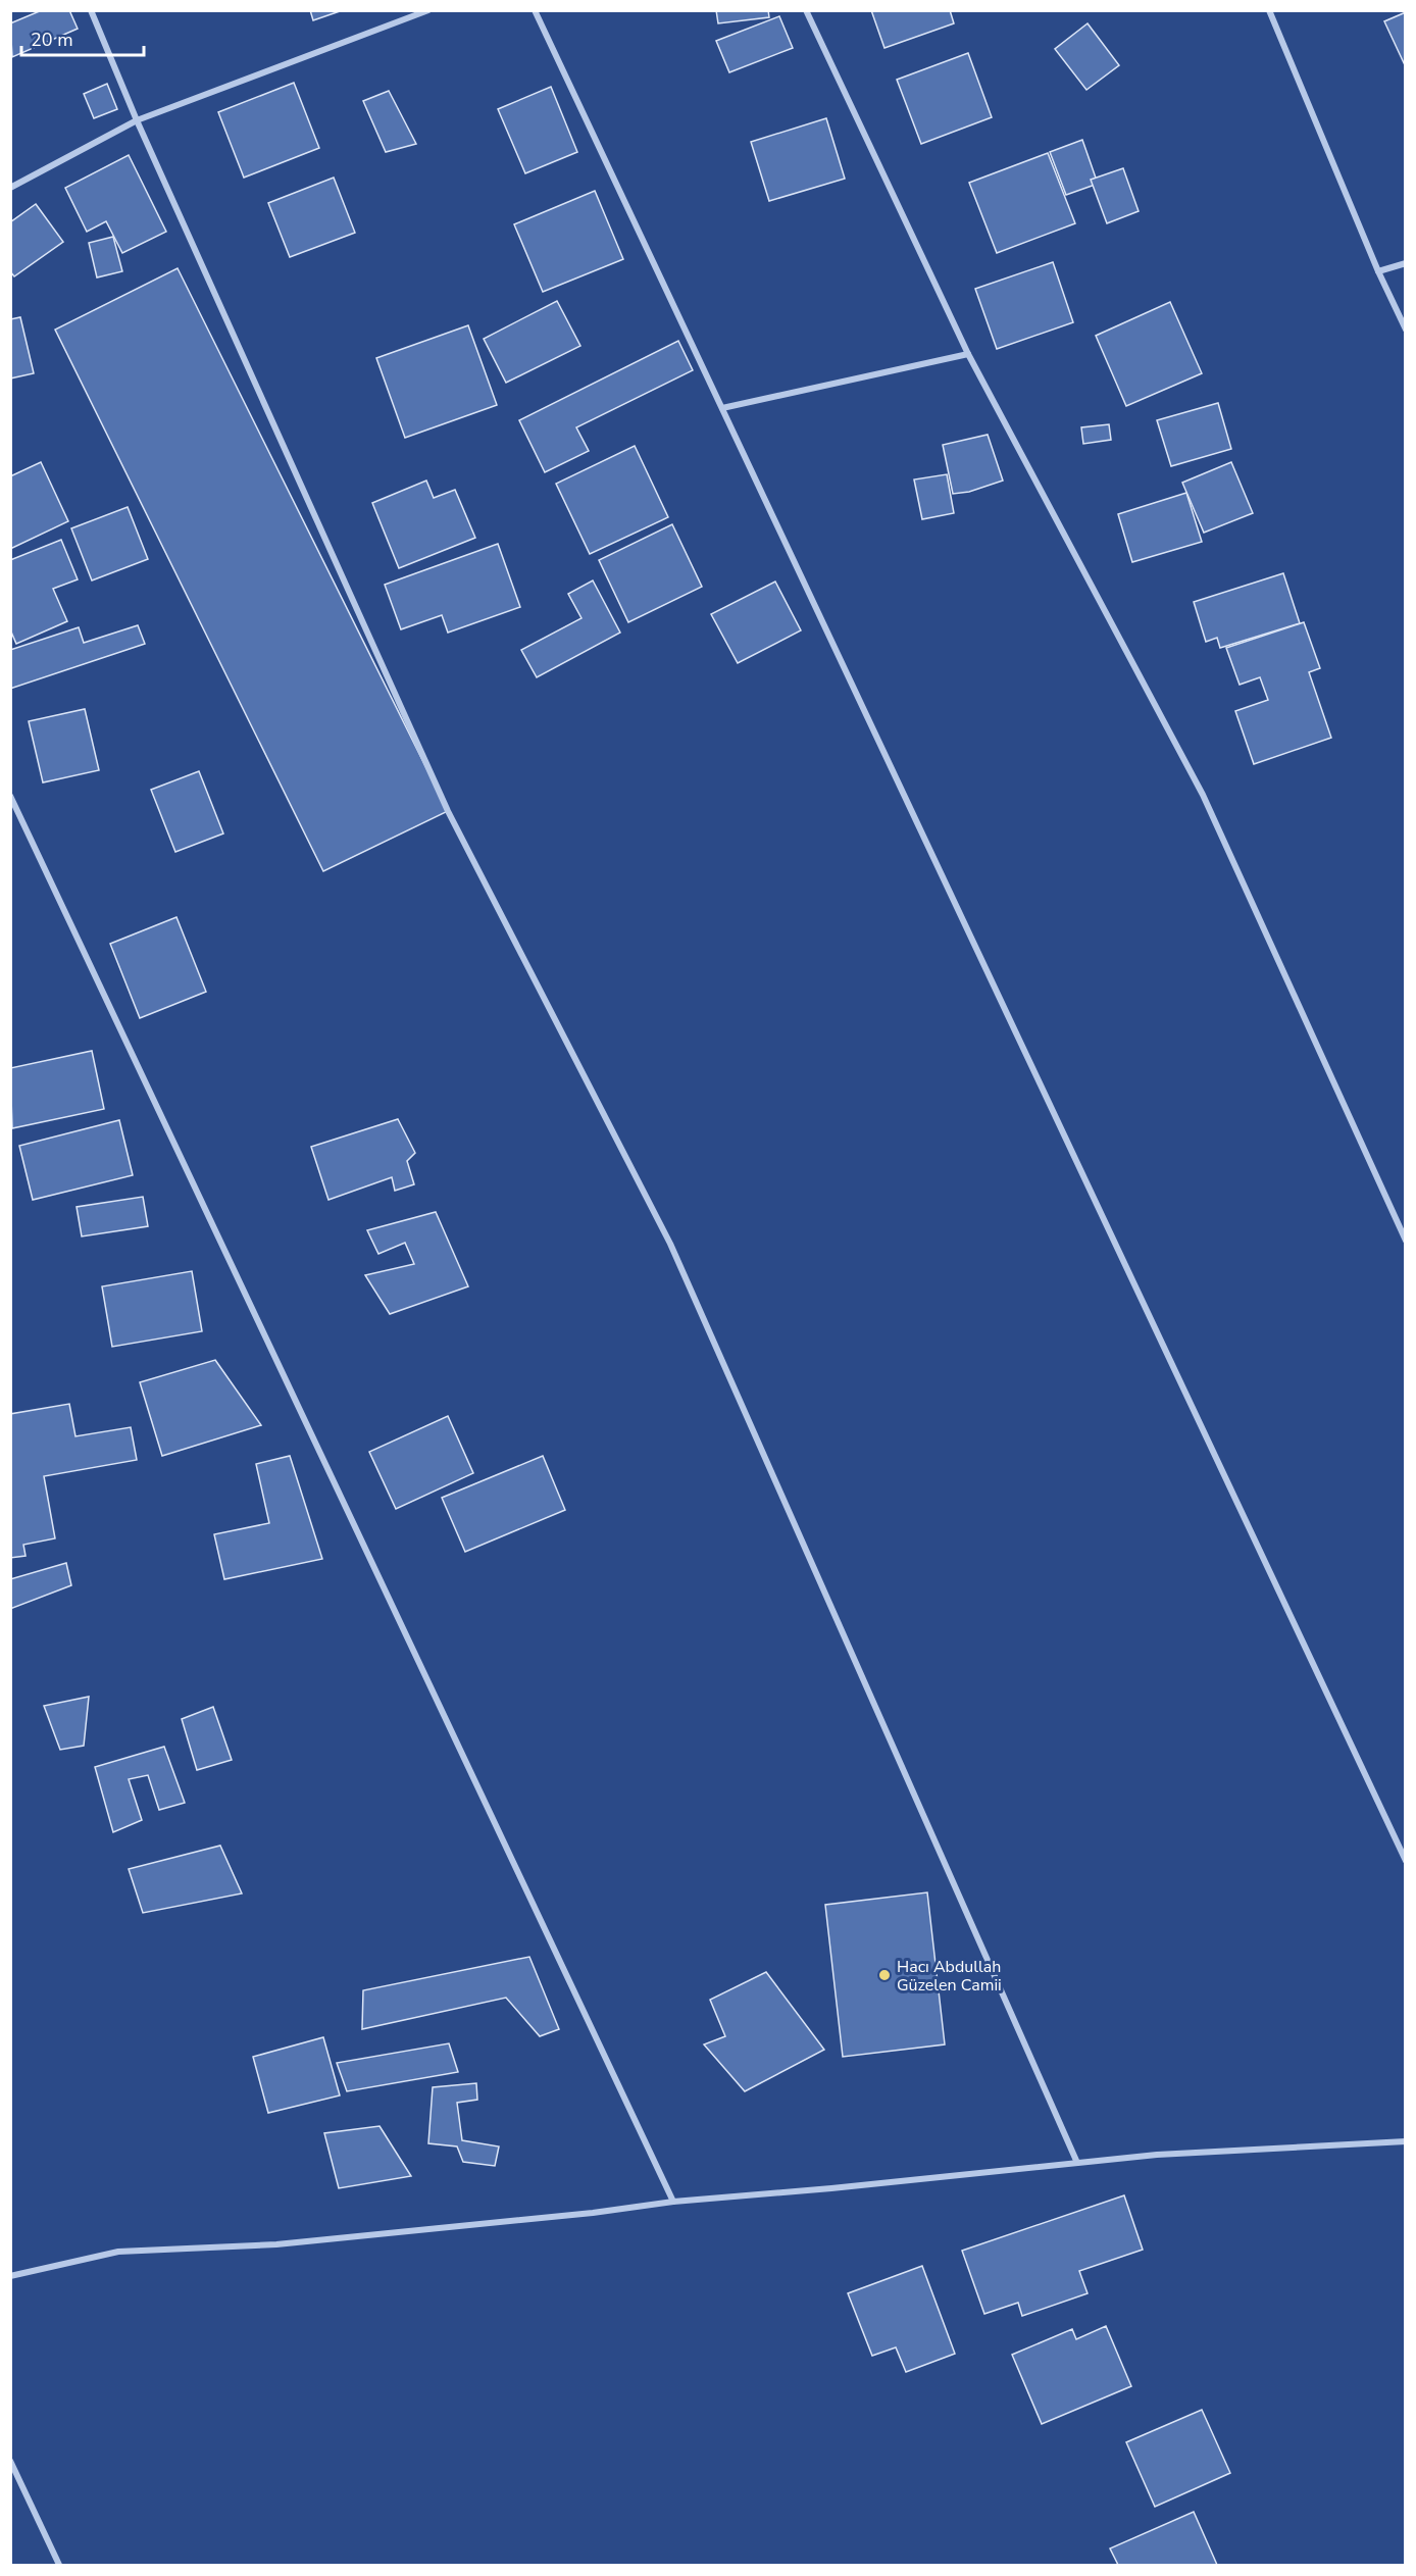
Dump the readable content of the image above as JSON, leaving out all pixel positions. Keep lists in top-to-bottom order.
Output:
{
  "places": ["Hacı Abdullah Güzelen Camii"],
  "scale_bar": "20 m"
}
